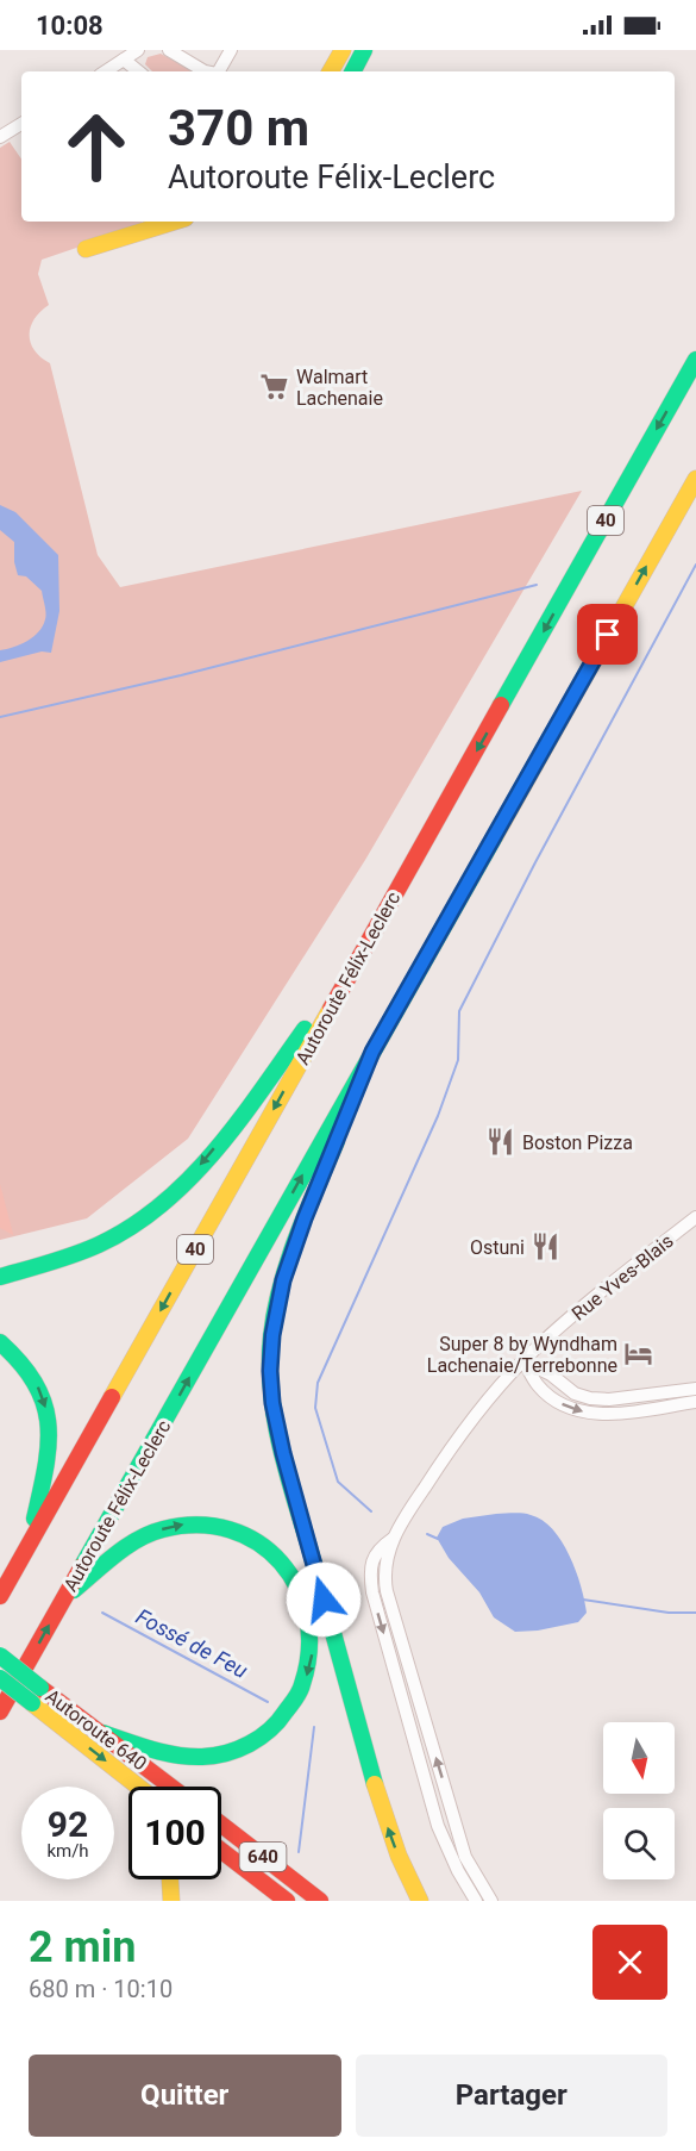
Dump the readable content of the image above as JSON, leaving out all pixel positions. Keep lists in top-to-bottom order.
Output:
{
  "streets": {
    "main road": [
      "40",
      "Autoroute Félix-Leclerc",
      "Autoroute 640",
      "640"
    ],
    "street": ["Rue Yves-Blais"]
  },
  "water": ["Fossé de Feu"],
  "places": {
    "supermarket": ["Walmart Lachenaie"],
    "restaurant": ["Boston Pizza", "Ostuni"],
    "hotel": ["Super 8 by Wyndham Lachenaie/Terrebonne"]
  },
  "north": "bottom",
  "page": {
    "status": "10:08",
    "turn": ["370 m", "Autoroute Félix-Leclerc"],
    "speed": "92 km/h",
    "limit": "100",
    "heading": ["2 min", "680 m · 10:10"],
    "buttons": ["Quitter", "Partager"]
  }
}
